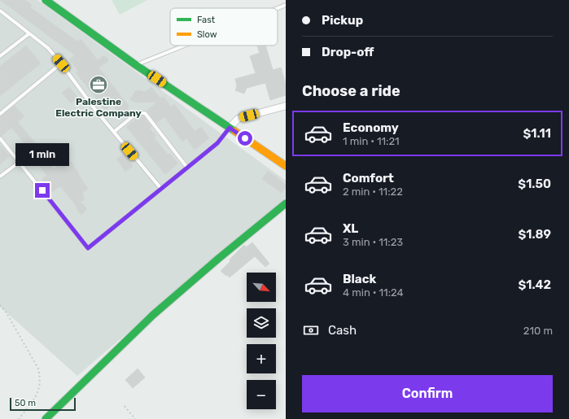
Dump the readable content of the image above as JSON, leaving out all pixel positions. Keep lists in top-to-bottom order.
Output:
{
  "places": {
    "office": ["Palestine Electric Company"]
  },
  "legend": ["Fast", "Slow"],
  "scale_bar": "50 m",
  "north": "bottom right",
  "page": {
    "banner": ["Pickup", "Drop-off"],
    "heading": "Choose a ride",
    "list": [
      {
        "name": "Economy",
        "note": "1 min · 11:21",
        "value": "$1.11"
      },
      {
        "name": "Comfort",
        "note": "2 min · 11:22",
        "value": "$1.50"
      },
      {
        "name": "XL",
        "note": "3 min · 11:23",
        "value": "$1.89"
      },
      {
        "name": "Black",
        "note": "4 min · 11:24",
        "value": "$1.42"
      }
    ],
    "bubble": "1 min",
    "map_buttons": ["+", "−"],
    "pay": ["Cash", "210 m"],
    "buttons": "Confirm",
    "scale": "50 m"
  }
}
